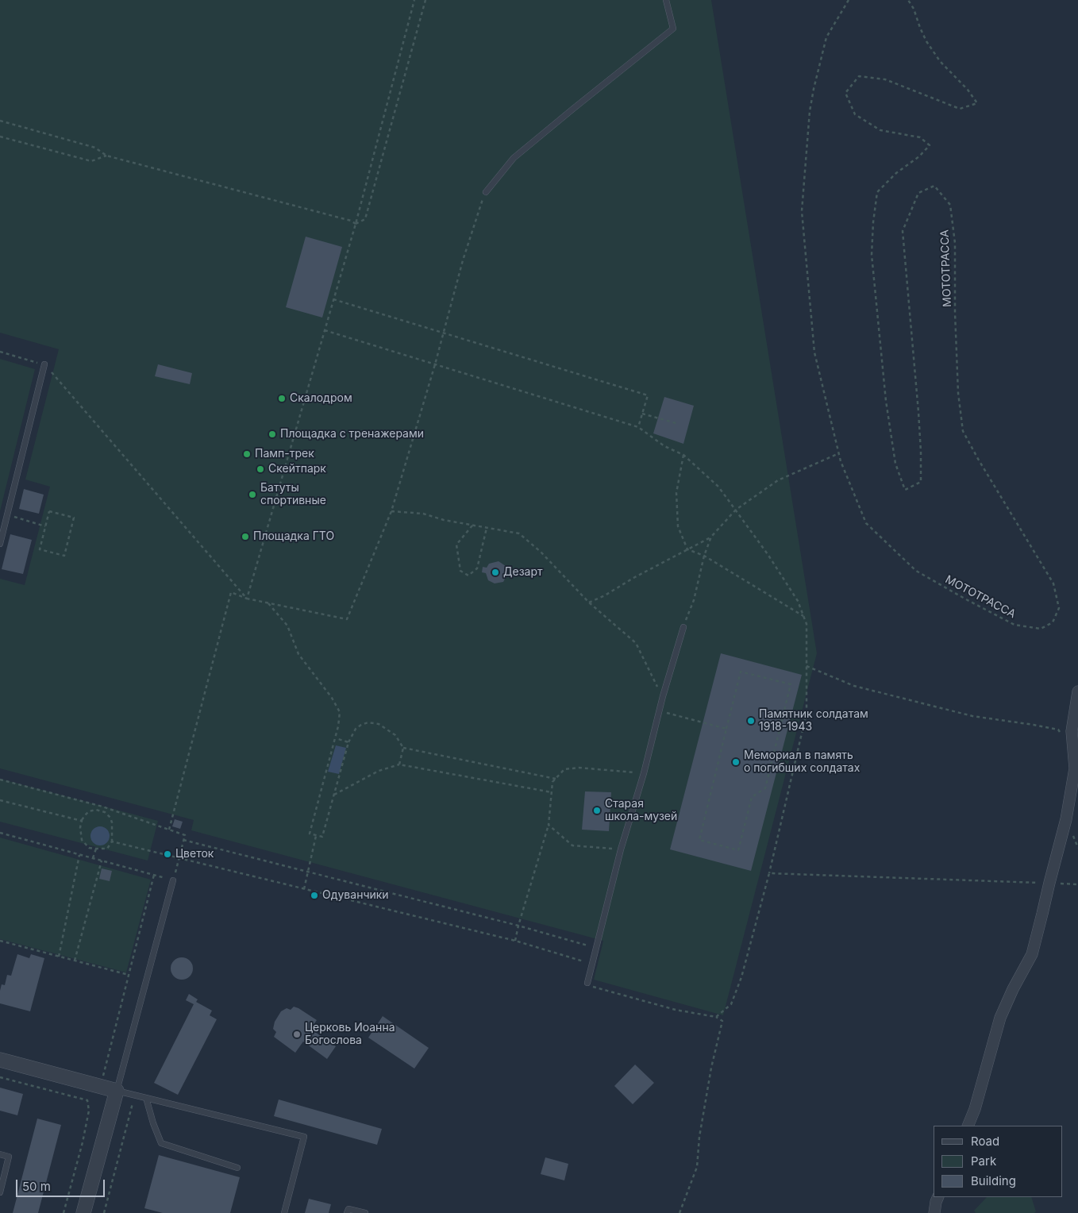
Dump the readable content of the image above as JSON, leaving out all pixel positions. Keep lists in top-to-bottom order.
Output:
{
  "streets": {
    "path": ["МОТОТРАССА"]
  },
  "places": [
    "Скалодром",
    "Площадка с тренажерами",
    "Памп-трек",
    "Скейтпарк",
    "Батуты спортивные",
    "Площадка ГТО",
    "Дезарт",
    "Памятник солдатам 1918-1943",
    "Мемориал в память о погибших солдатах",
    "Старая школа-музей",
    "Цветок",
    "Одуванчики",
    "Церковь Иоанна Богослова"
  ],
  "legend": ["Road", "Park", "Building"],
  "scale_bar": "50 m"
}
